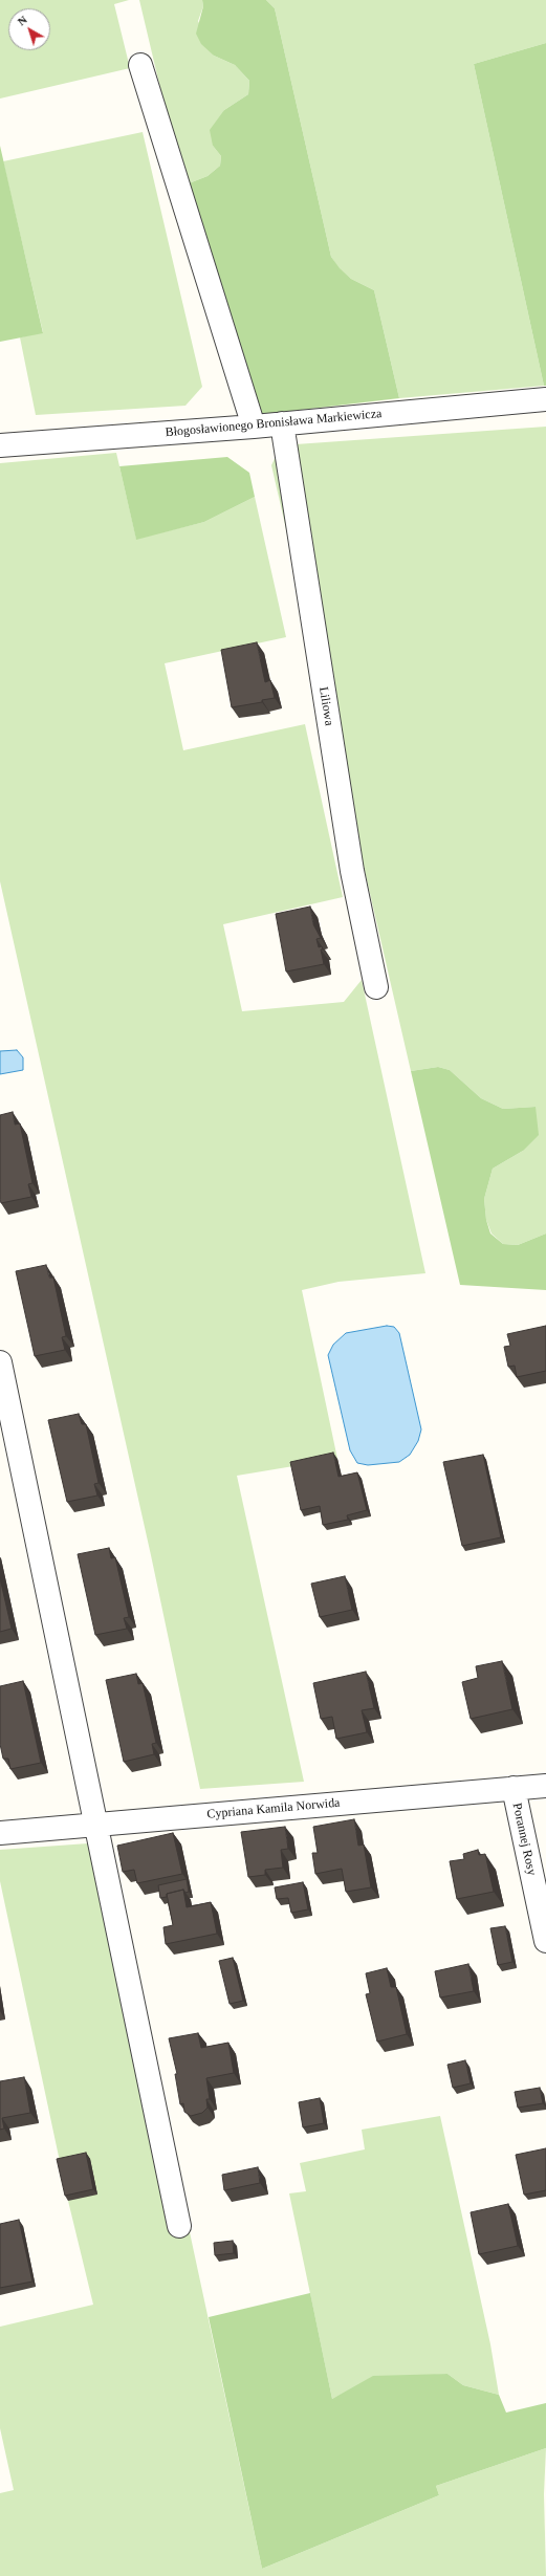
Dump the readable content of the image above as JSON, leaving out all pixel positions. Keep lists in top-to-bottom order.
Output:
{
  "streets": {
    "street": [
      "Błogosławionego Bronisława Markiewicza",
      "Liliowa",
      "Cypriana Kamila Norwida",
      "Porannej Rosy"
    ]
  },
  "crossings": [
    ["Błogosławionego Bronisława Markiewicza", "Liliowa"],
    ["Cypriana Kamila Norwida", "Porannej Rosy"]
  ],
  "north": "top left"
}
